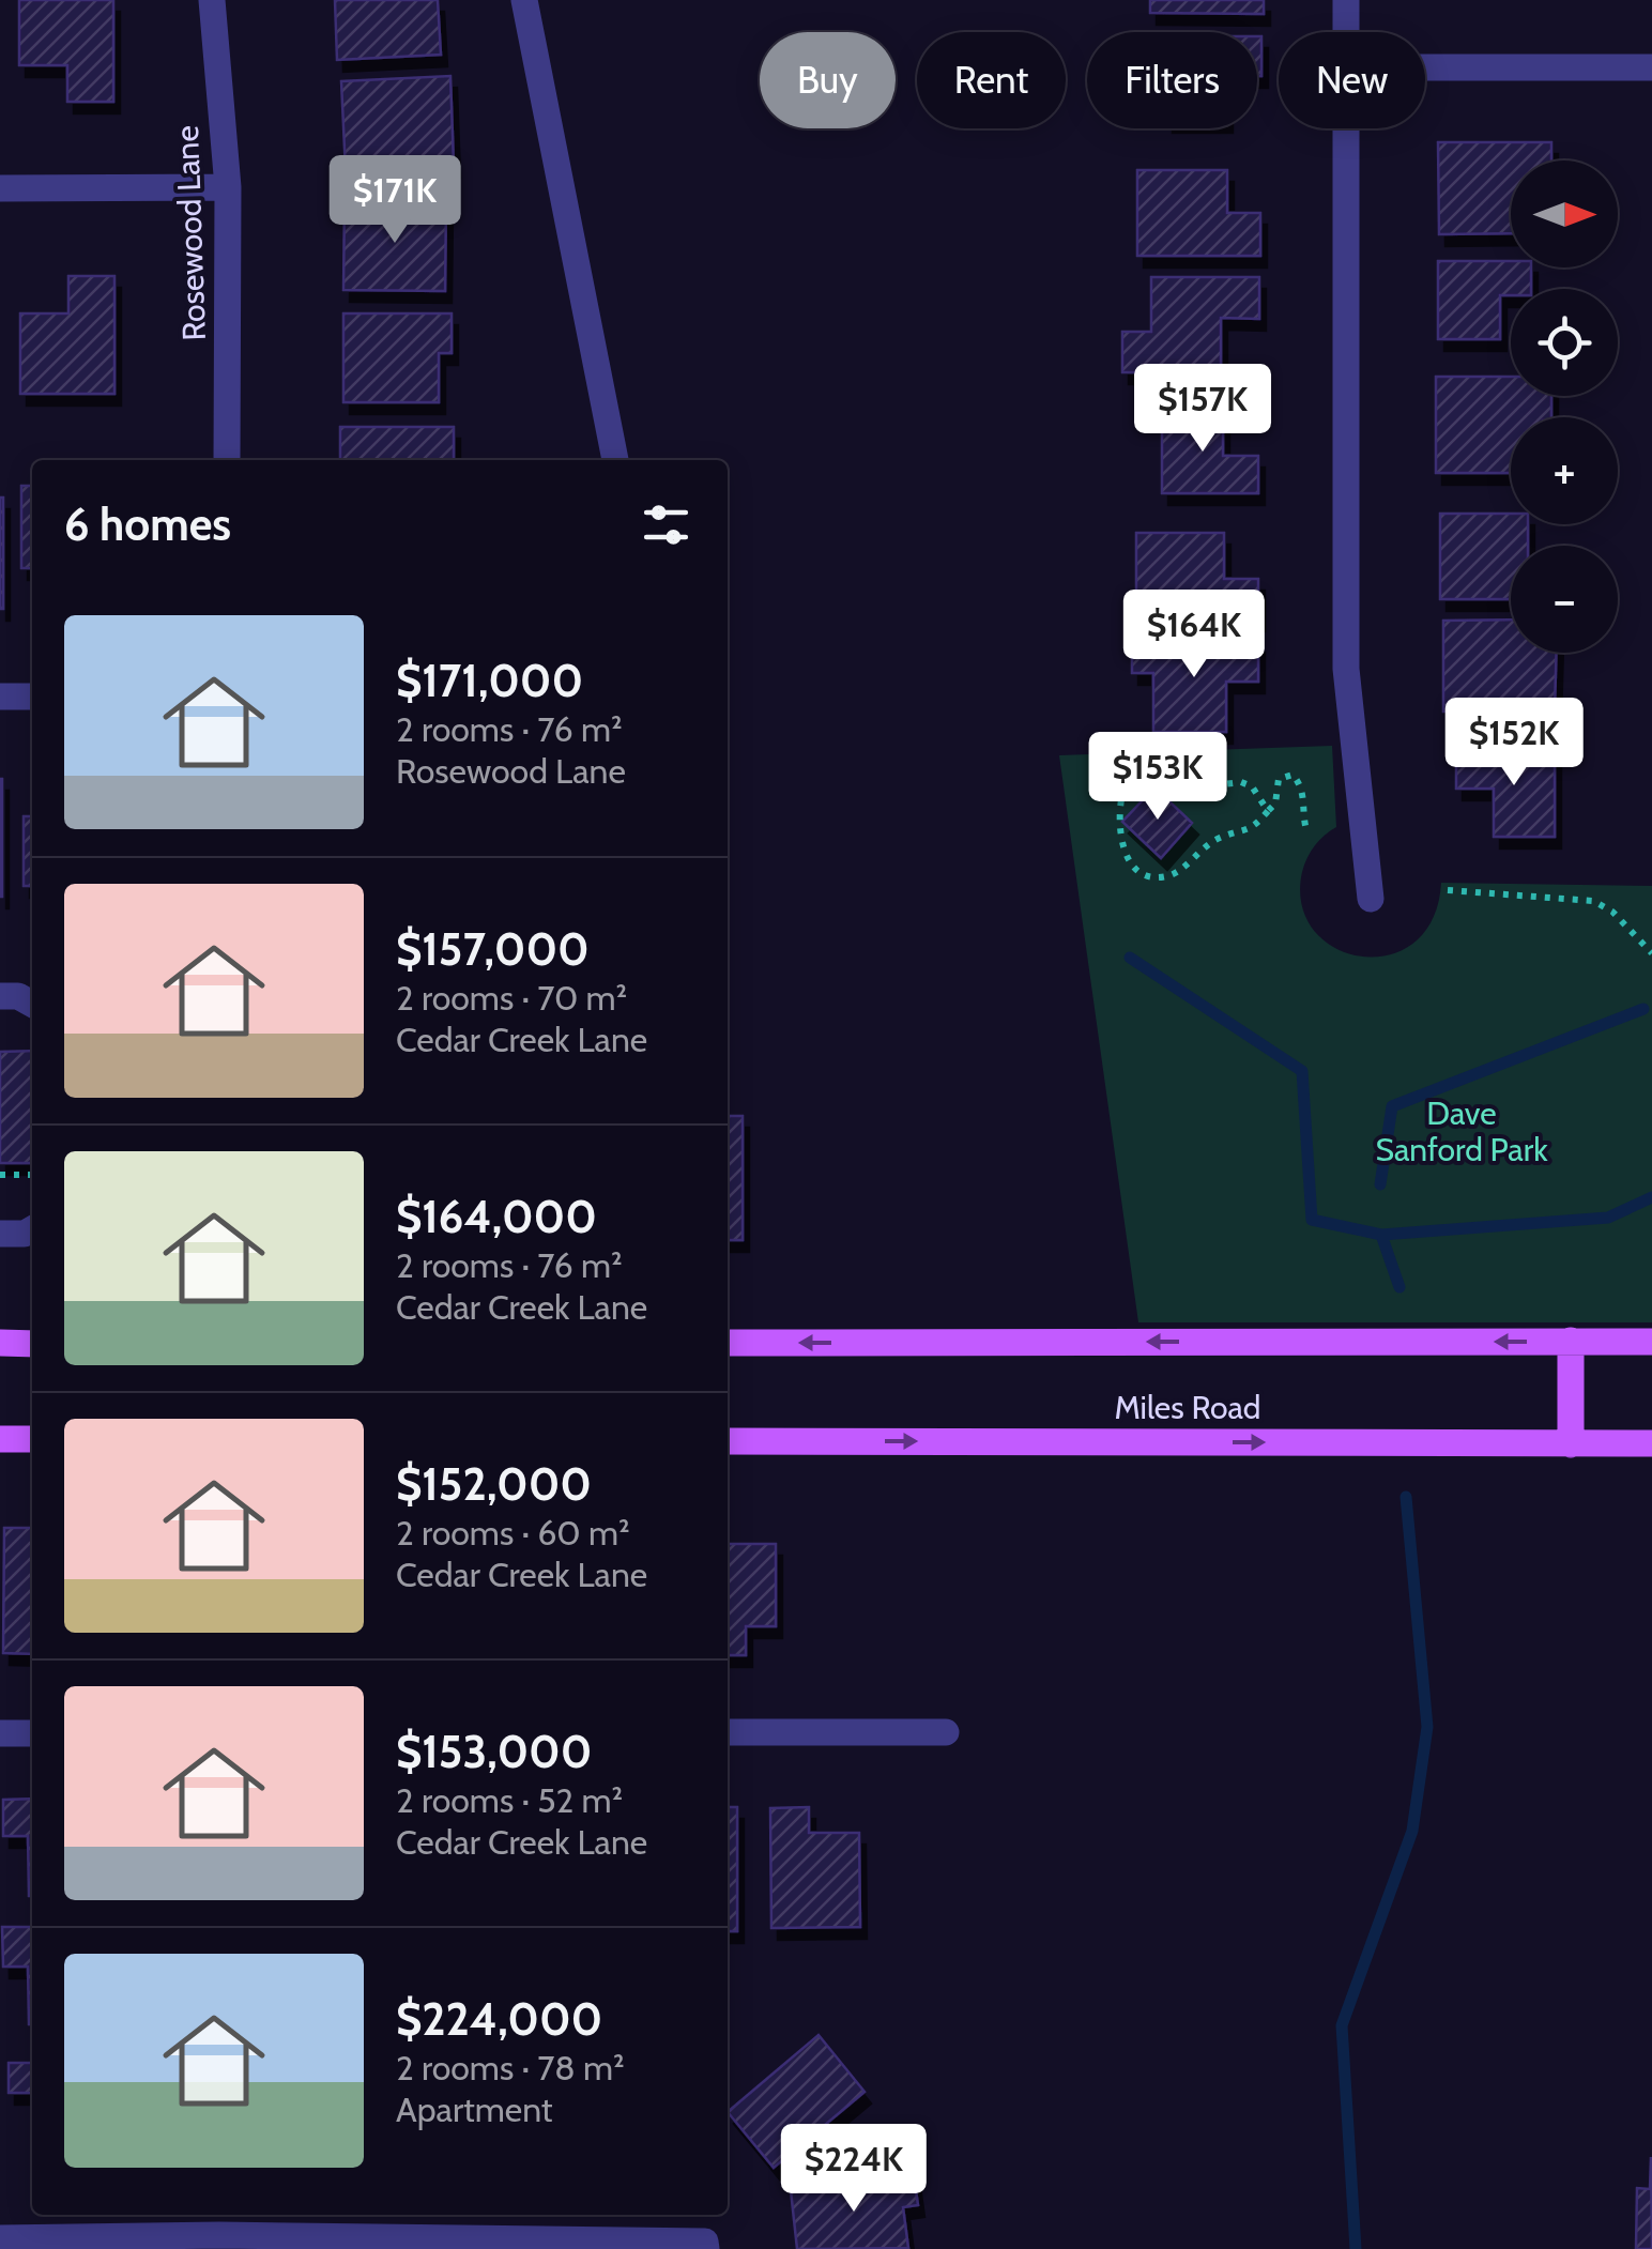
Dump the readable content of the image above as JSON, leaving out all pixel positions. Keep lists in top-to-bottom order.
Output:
{
  "streets": {
    "main road": ["Miles Road"],
    "street": ["Rosewood Lane"]
  },
  "parks": ["Dave Sanford Park"],
  "north": "right",
  "page": {
    "chip": [
      "Buy",
      "Rent",
      "Filters",
      "New"
    ],
    "price": [
      "$171K",
      "$157K",
      "$164K",
      "$152K",
      "$153K",
      "$224K"
    ],
    "map_buttons": ["+", "−"],
    "heading": "6 homes",
    "list": [
      {
        "name": "$171,000",
        "note": "2 rooms · 76 m² · Rosewood Lane"
      },
      {
        "name": "$157,000",
        "note": "2 rooms · 70 m² · Cedar Creek Lane"
      },
      {
        "name": "$164,000",
        "note": "2 rooms · 76 m² · Cedar Creek Lane"
      },
      {
        "name": "$152,000",
        "note": "2 rooms · 60 m² · Cedar Creek Lane"
      },
      {
        "name": "$153,000",
        "note": "2 rooms · 52 m² · Cedar Creek Lane"
      },
      {
        "name": "$224,000",
        "note": "2 rooms · 78 m² · Apartment"
      }
    ]
  }
}
